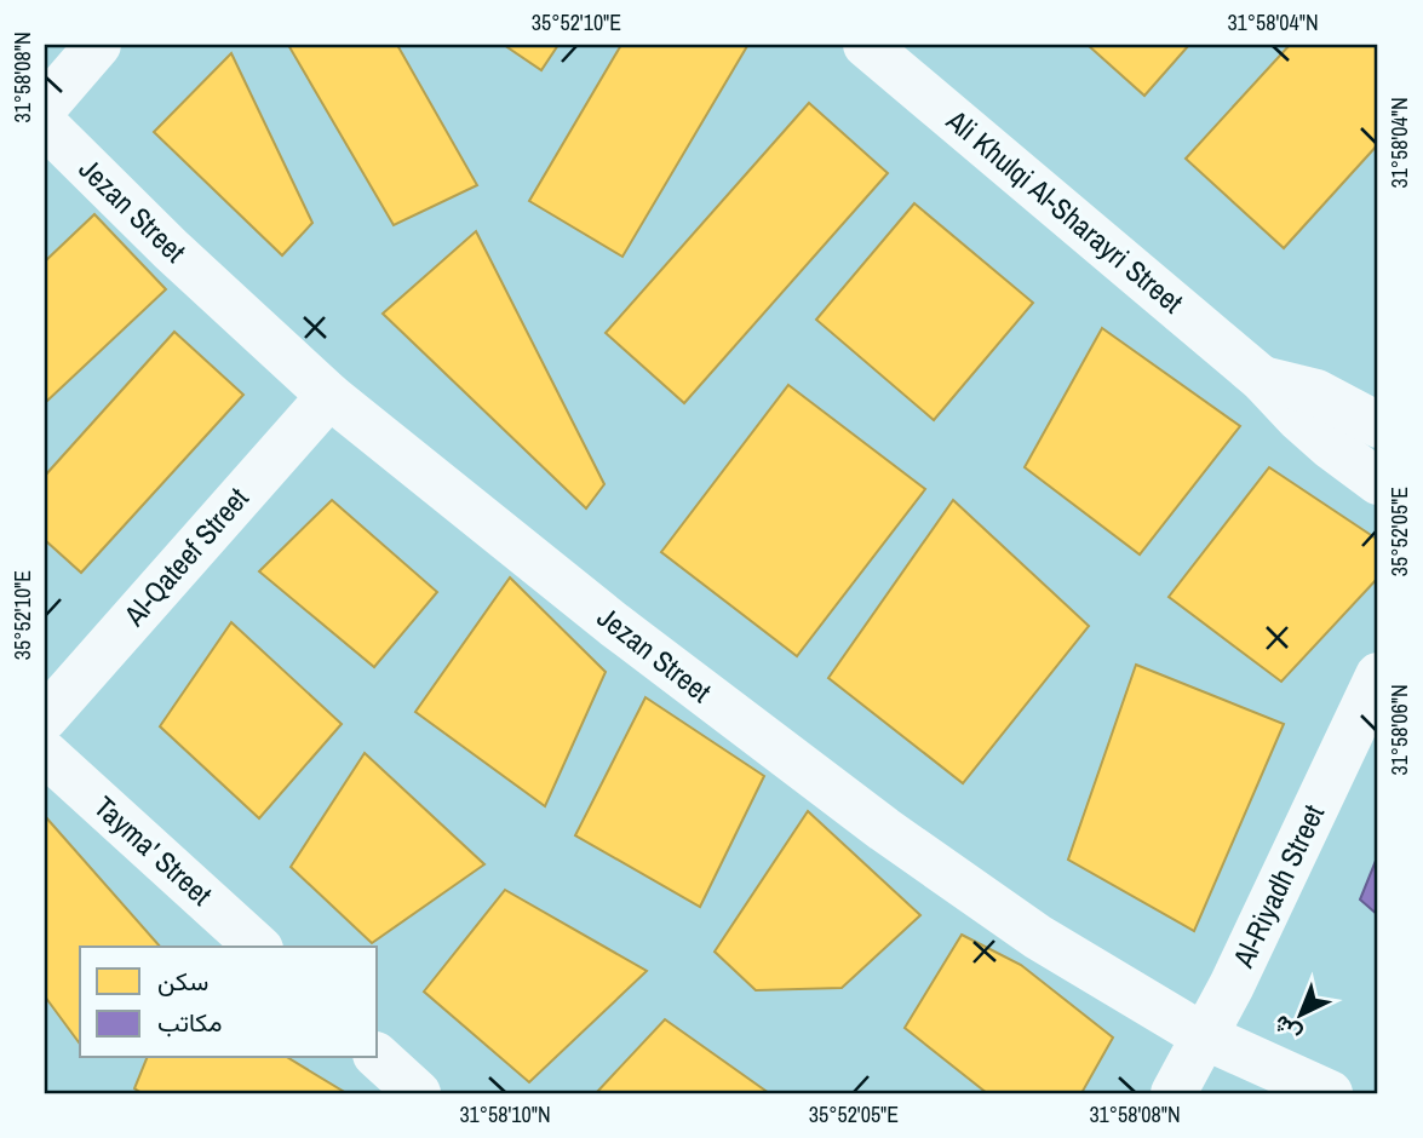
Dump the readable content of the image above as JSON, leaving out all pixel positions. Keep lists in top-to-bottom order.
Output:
{
  "streets": {
    "street": [
      "Jezan Street",
      "Ali Khulqi Al-Sharayri Street",
      "Al-Qateef Street",
      "Tayma' Street",
      "Al-Riyadh Street"
    ]
  },
  "crossings": [
    ["Jezan Street", "Al-Qateef Street"],
    ["Jezan Street", "Al-Riyadh Street"]
  ],
  "legend": ["سكن", "مكاتب"],
  "north": "bottom left",
  "coordinates": [
    "35°52'10\"E",
    "31°58'04\"N",
    "31°58'08\"N",
    "35°52'05\"E",
    "31°58'06\"N",
    "31°58'10\"N"
  ]
}
